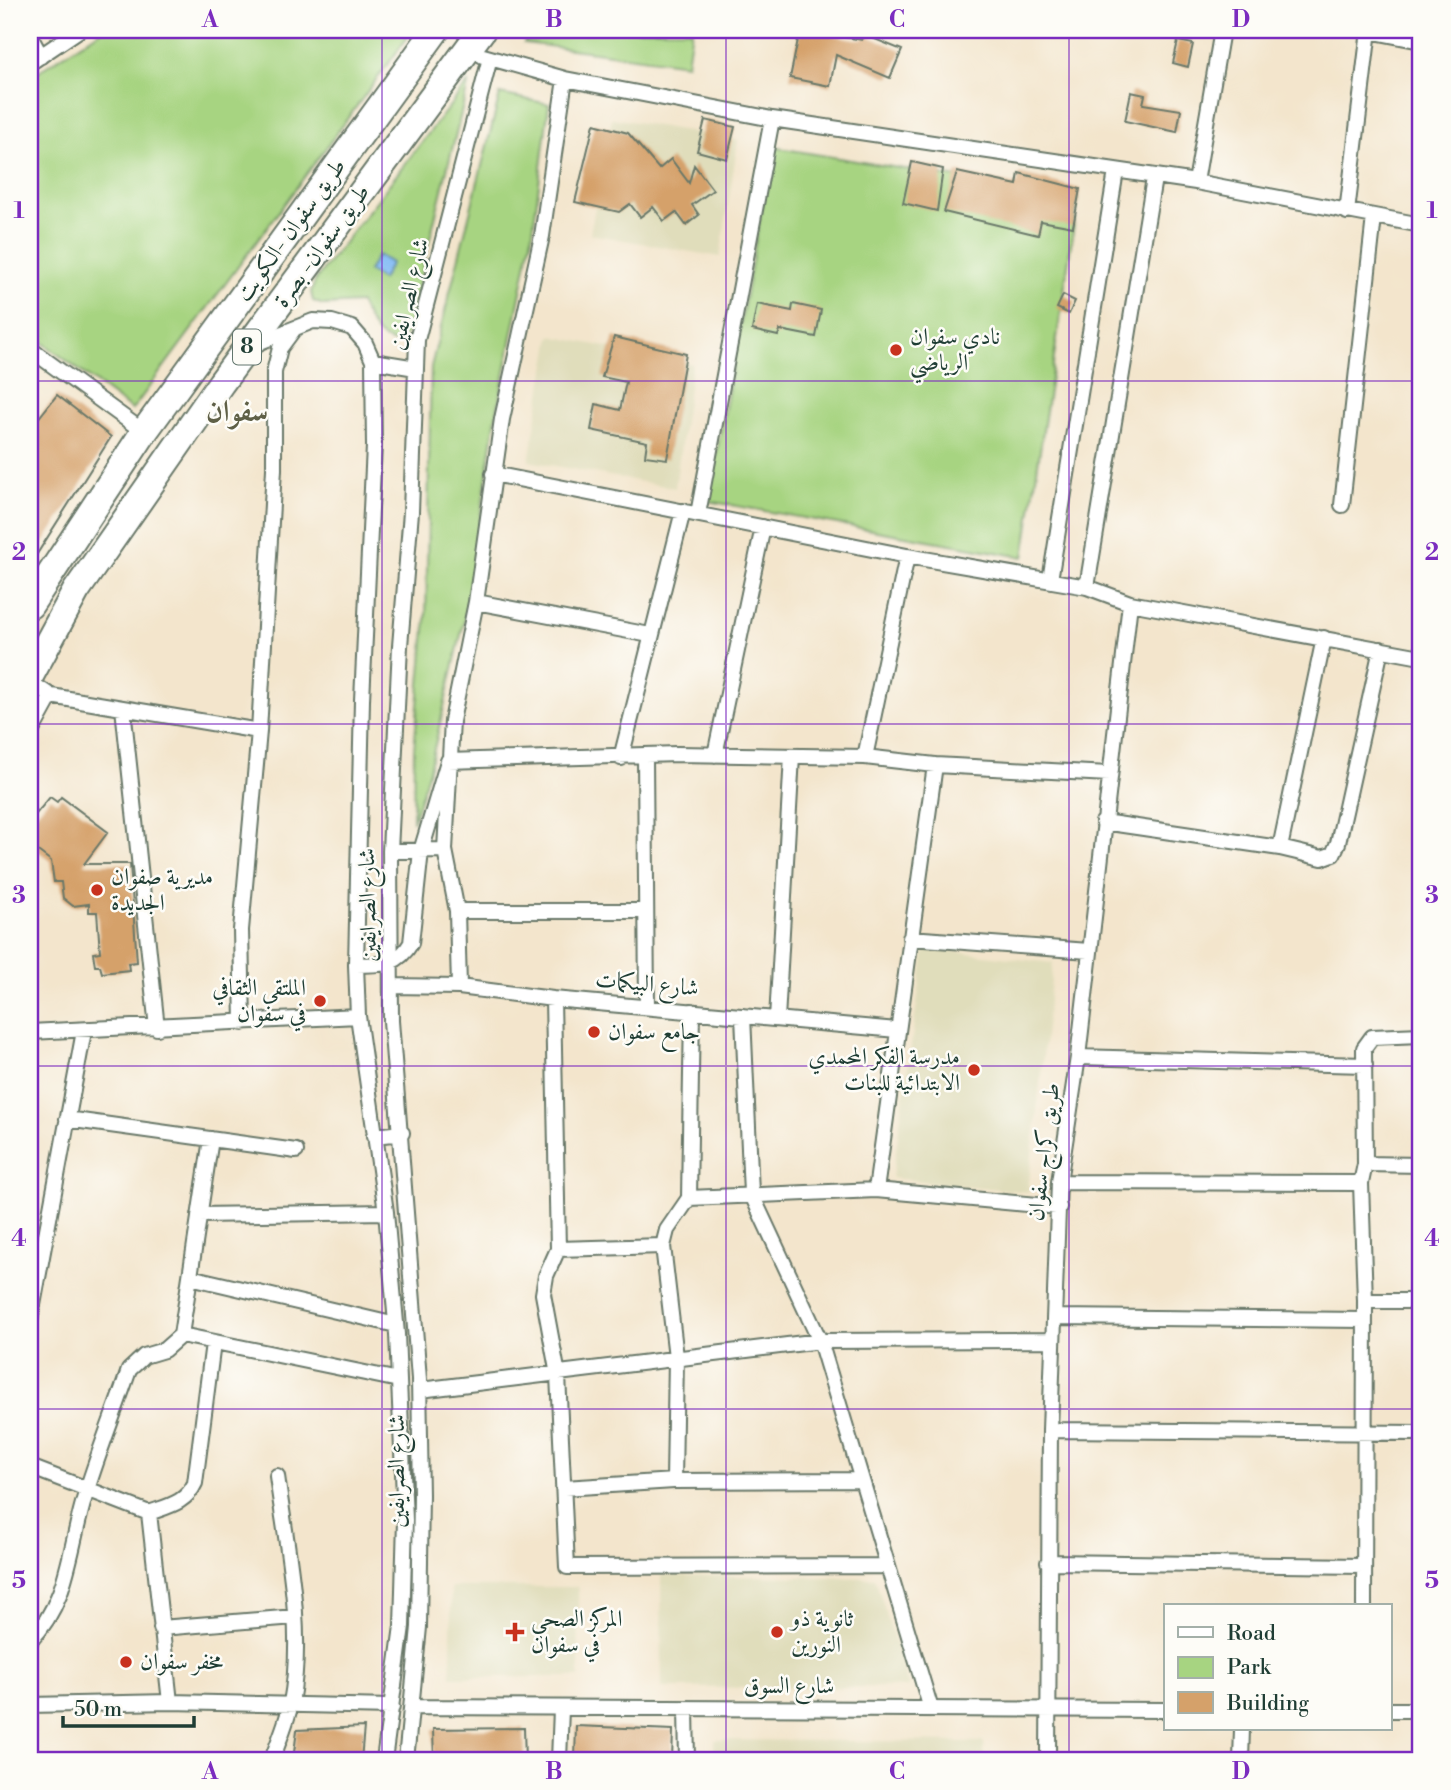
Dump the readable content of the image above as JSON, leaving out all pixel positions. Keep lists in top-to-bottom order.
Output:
{
  "streets": {
    "highway": ["طريق سفوان -الكويت", "طريق سفوان- بصرة", "8"],
    "street": [
      "شارع الصرايفين",
      "شارع البيكمات",
      "طريق كراج سفوان",
      "شارع السوق"
    ]
  },
  "crossings": [
    ["طريق سفوان- بصرة", "شارع الصرايفين"],
    ["شارع الصرايفين", "شارع البيكمات"],
    ["شارع الصرايفين", "شارع السوق"],
    ["طريق كراج سفوان", "شارع السوق"]
  ],
  "districts": ["سفوان"],
  "places": {
    "other": [
      "نادي سفوان الرياضي",
      "مديرية صفوان الجديدة",
      "الملتقى الثقافي في سفوان",
      "جامع سفوان",
      "مدرسة الفكر المحمدي الابتدائية للبنات",
      "ثانوية ذو النورين",
      "مخفر سفوان"
    ],
    "health": ["المركز الصحي في سفوان"]
  },
  "legend": ["Road", "Park", "Building"],
  "scale_bar": "50 m",
  "grid": {
    "columns": [
      "A",
      "B",
      "C",
      "D"
    ],
    "rows": [
      "1",
      "2",
      "3",
      "4",
      "5"
    ]
  }
}
